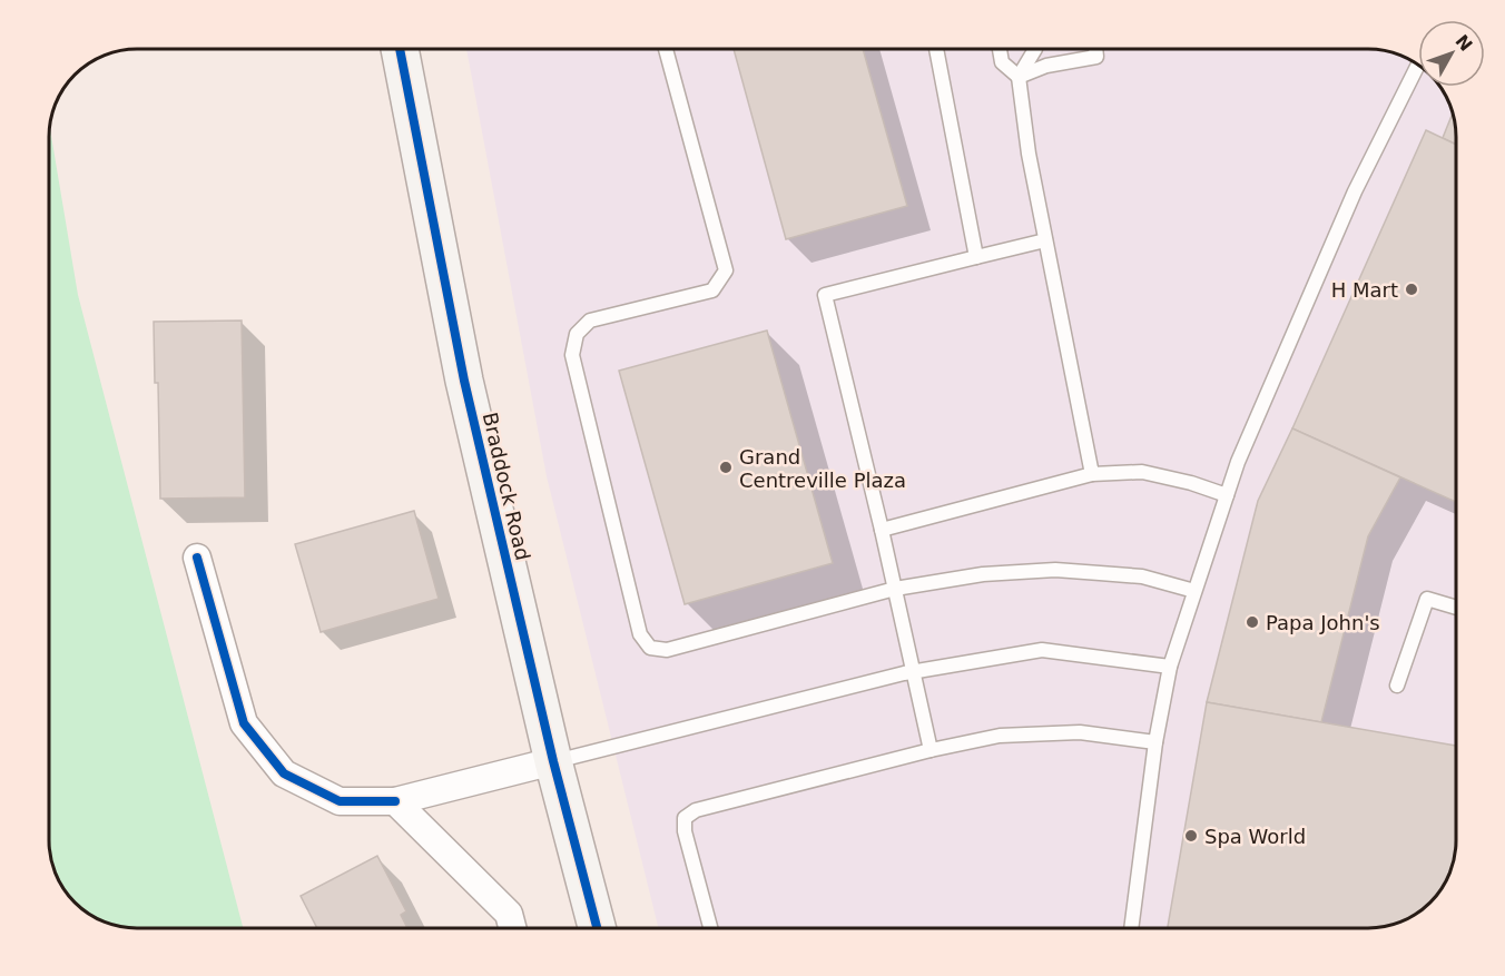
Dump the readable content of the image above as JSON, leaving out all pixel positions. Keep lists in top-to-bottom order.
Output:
{
  "streets": {
    "street": ["Braddock Road"]
  },
  "places": [
    "H Mart",
    "Grand Centreville Plaza",
    "Papa John's",
    "Spa World"
  ],
  "north": "top right"
}
